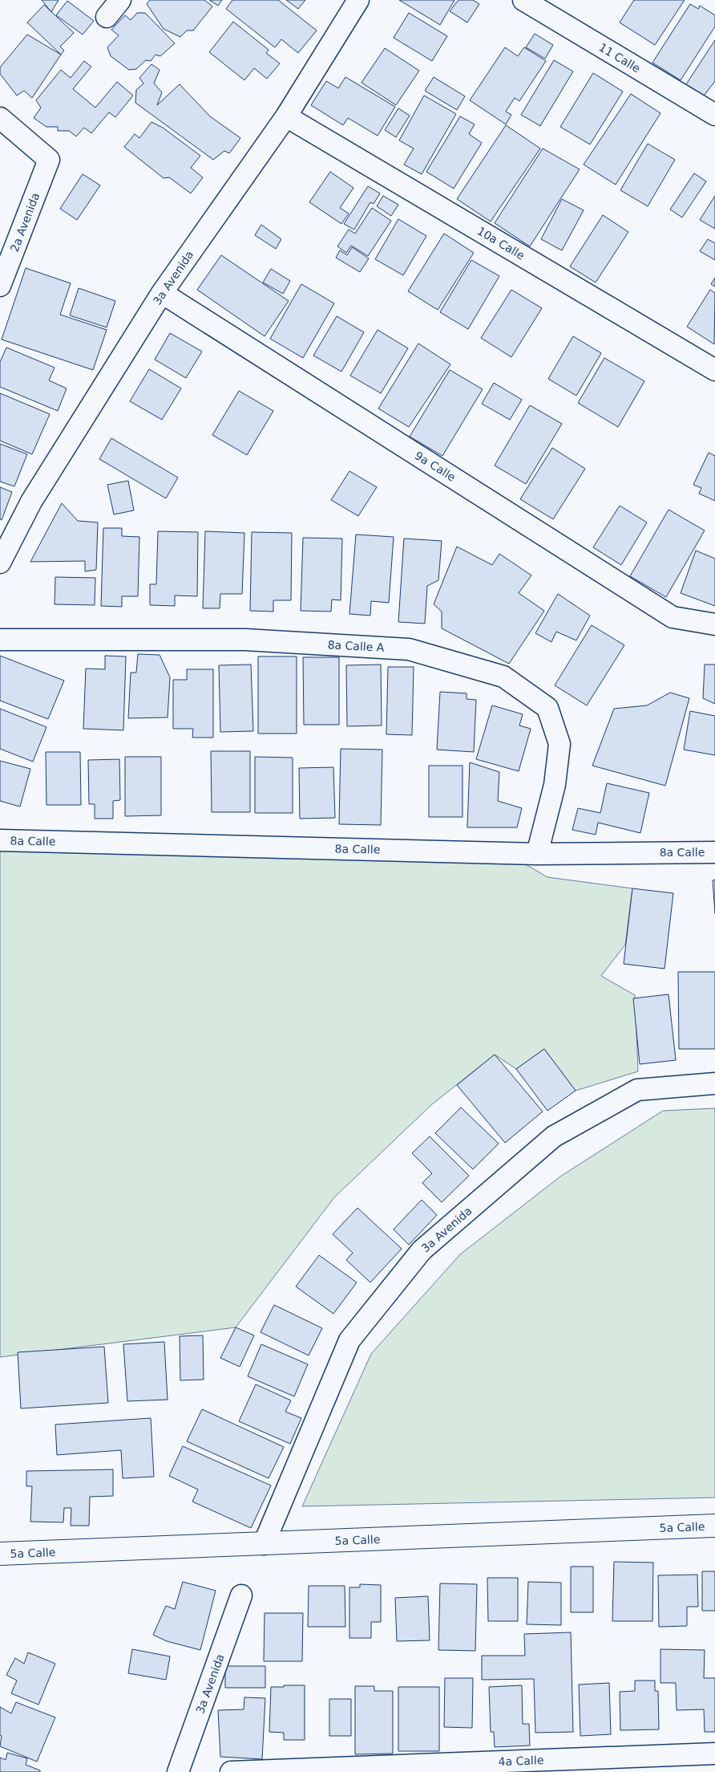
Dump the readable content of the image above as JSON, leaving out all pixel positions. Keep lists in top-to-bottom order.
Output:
{
  "streets": {
    "street": [
      "11 Calle",
      "2a Avenida",
      "10a Calle",
      "3a Avenida",
      "9a Calle",
      "8a Calle A",
      "8a Calle",
      "5a Calle",
      "4a Calle"
    ]
  },
  "crossings": [
    ["10a Calle", "3a Avenida"],
    ["3a Avenida", "9a Calle"],
    ["3a Avenida", "5a Calle"],
    ["8a Calle A", "8a Calle"]
  ]
}
